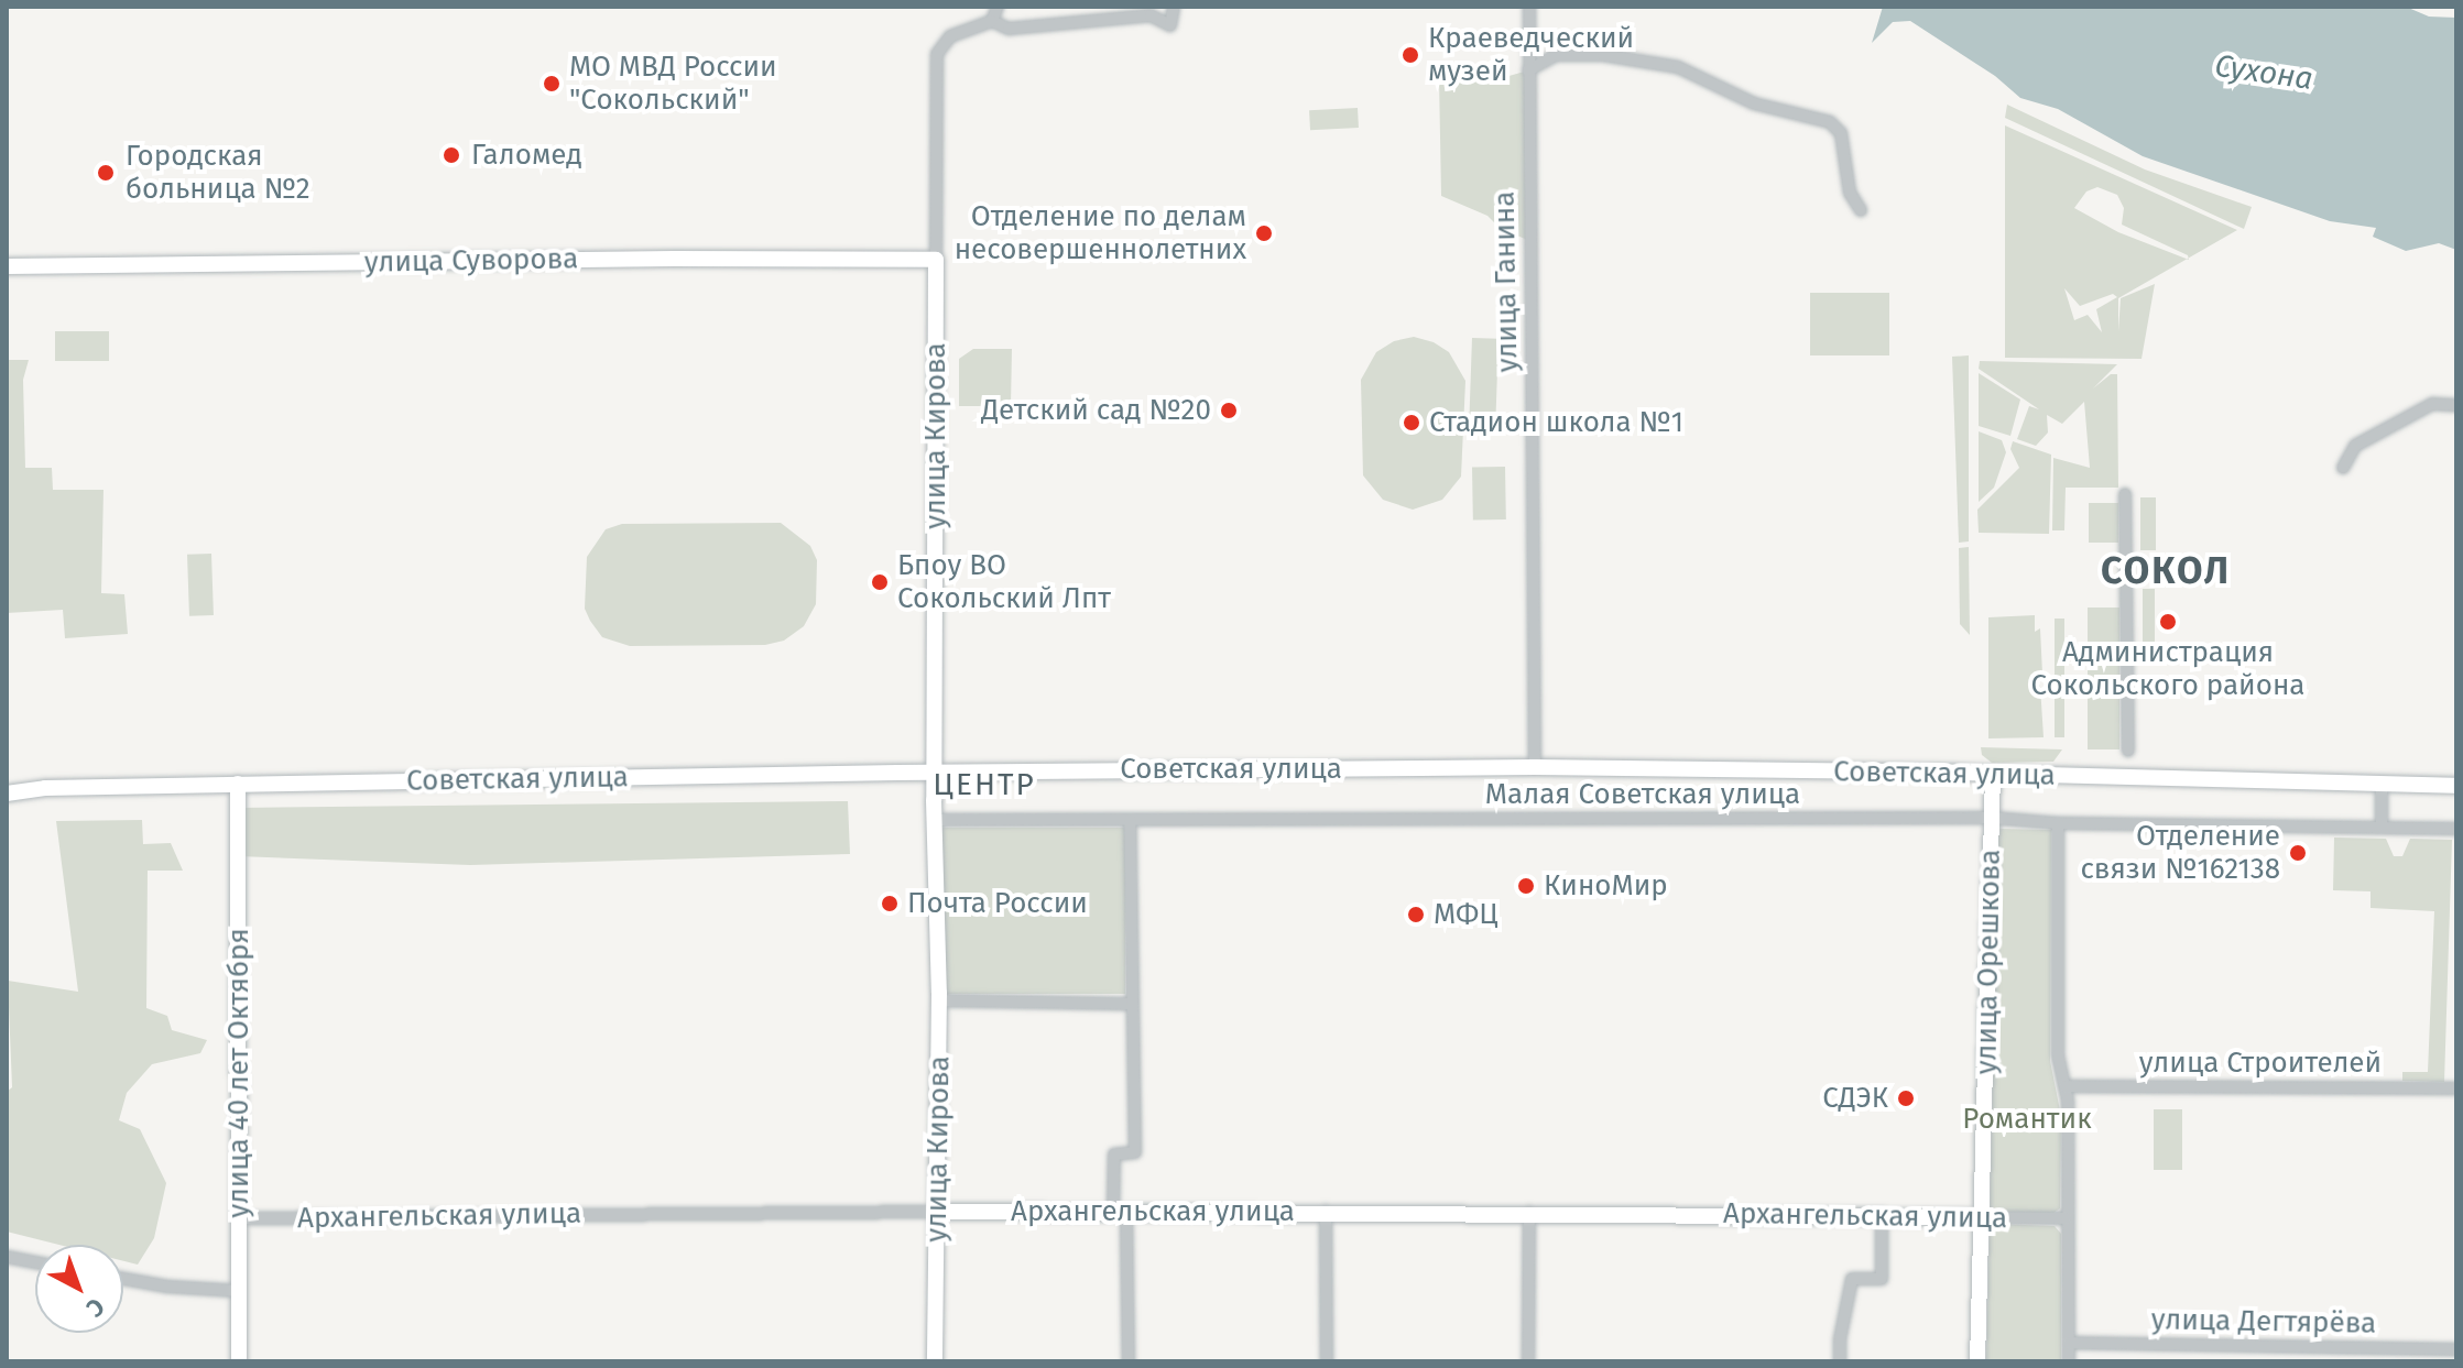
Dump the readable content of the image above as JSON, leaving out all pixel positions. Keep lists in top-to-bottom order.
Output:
{
  "streets": {
    "street": [
      "улица Суворова",
      "улица Ганина",
      "улица Кирова",
      "Советская улица",
      "Малая Советская улица",
      "улица Орешкова",
      "улица Строителей",
      "улица 40 лет Октября",
      "Архангельская улица",
      "улица Дегтярёва"
    ]
  },
  "crossings": [
    ["улица Суворова", "улица Кирова"],
    ["улица Ганина", "Советская улица"],
    ["улица Кирова", "Советская улица"],
    ["улица Кирова", "Малая Советская улица"],
    ["улица Кирова", "Архангельская улица"],
    ["Советская улица", "улица Орешкова"],
    ["Советская улица", "улица 40 лет Октября"],
    ["Малая Советская улица", "улица Орешкова"],
    ["улица Орешкова", "Архангельская улица"],
    ["улица 40 лет Октября", "Архангельская улица"]
  ],
  "districts": ["СОКОЛ", "ЦЕНТР"],
  "water": ["Сухона"],
  "parks": ["Романтик"],
  "places": [
    "Краеведческий музей",
    "МО МВД России \"Сокольский\"",
    "Галомед",
    "Городская больница №2",
    "Отделение по делам несовершеннолетних",
    "Детский сад №20",
    "Стадион школа №1",
    "Бпоу ВО Сокольский Лпт",
    "Администрация Сокольского района",
    "Отделение связи №162138",
    "КиноМир",
    "Почта России",
    "МФЦ",
    "СДЭК"
  ],
  "north": "bottom right"
}
